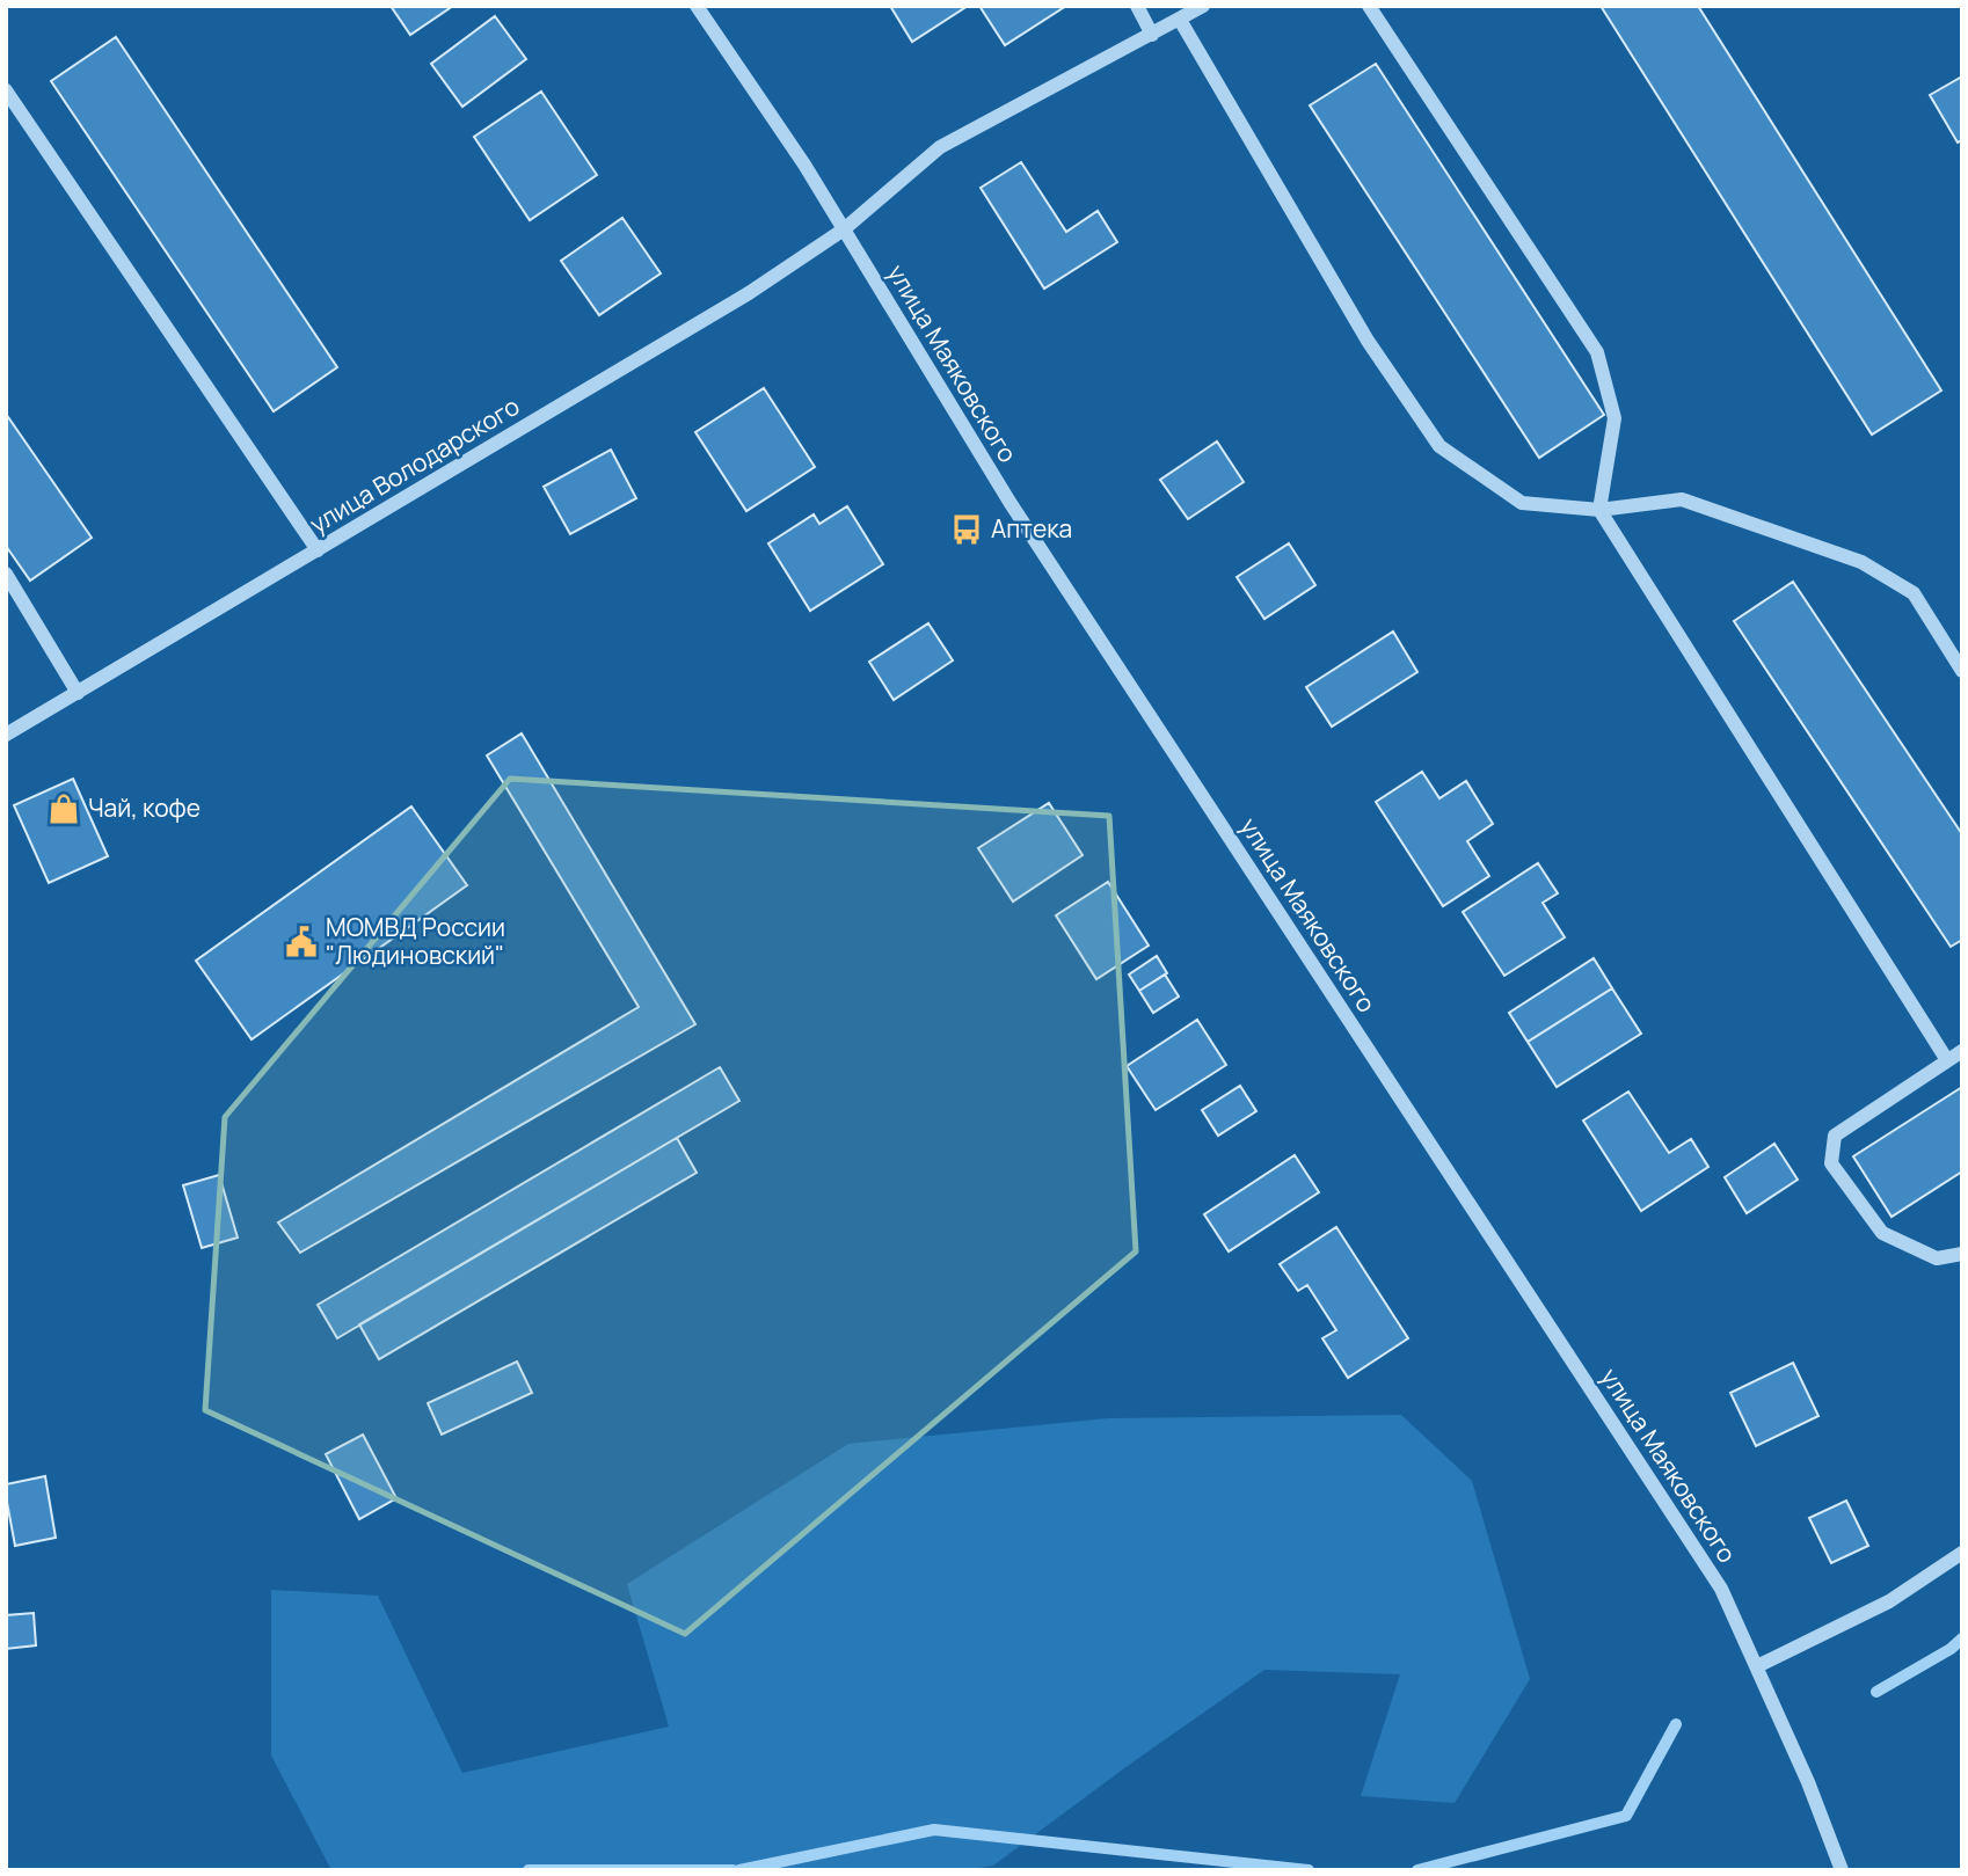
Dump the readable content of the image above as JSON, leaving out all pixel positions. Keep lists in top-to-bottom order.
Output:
{
  "streets": {
    "street": ["улица Маяковского", "улица Володарского"]
  },
  "crossings": [
    ["улица Маяковского", "улица Володарского"]
  ],
  "places": {
    "bus stop": ["Аптека"],
    "shop": ["Чай, кофе"],
    "public building": ["МОМВД России \"Людиновский\""]
  }
}
